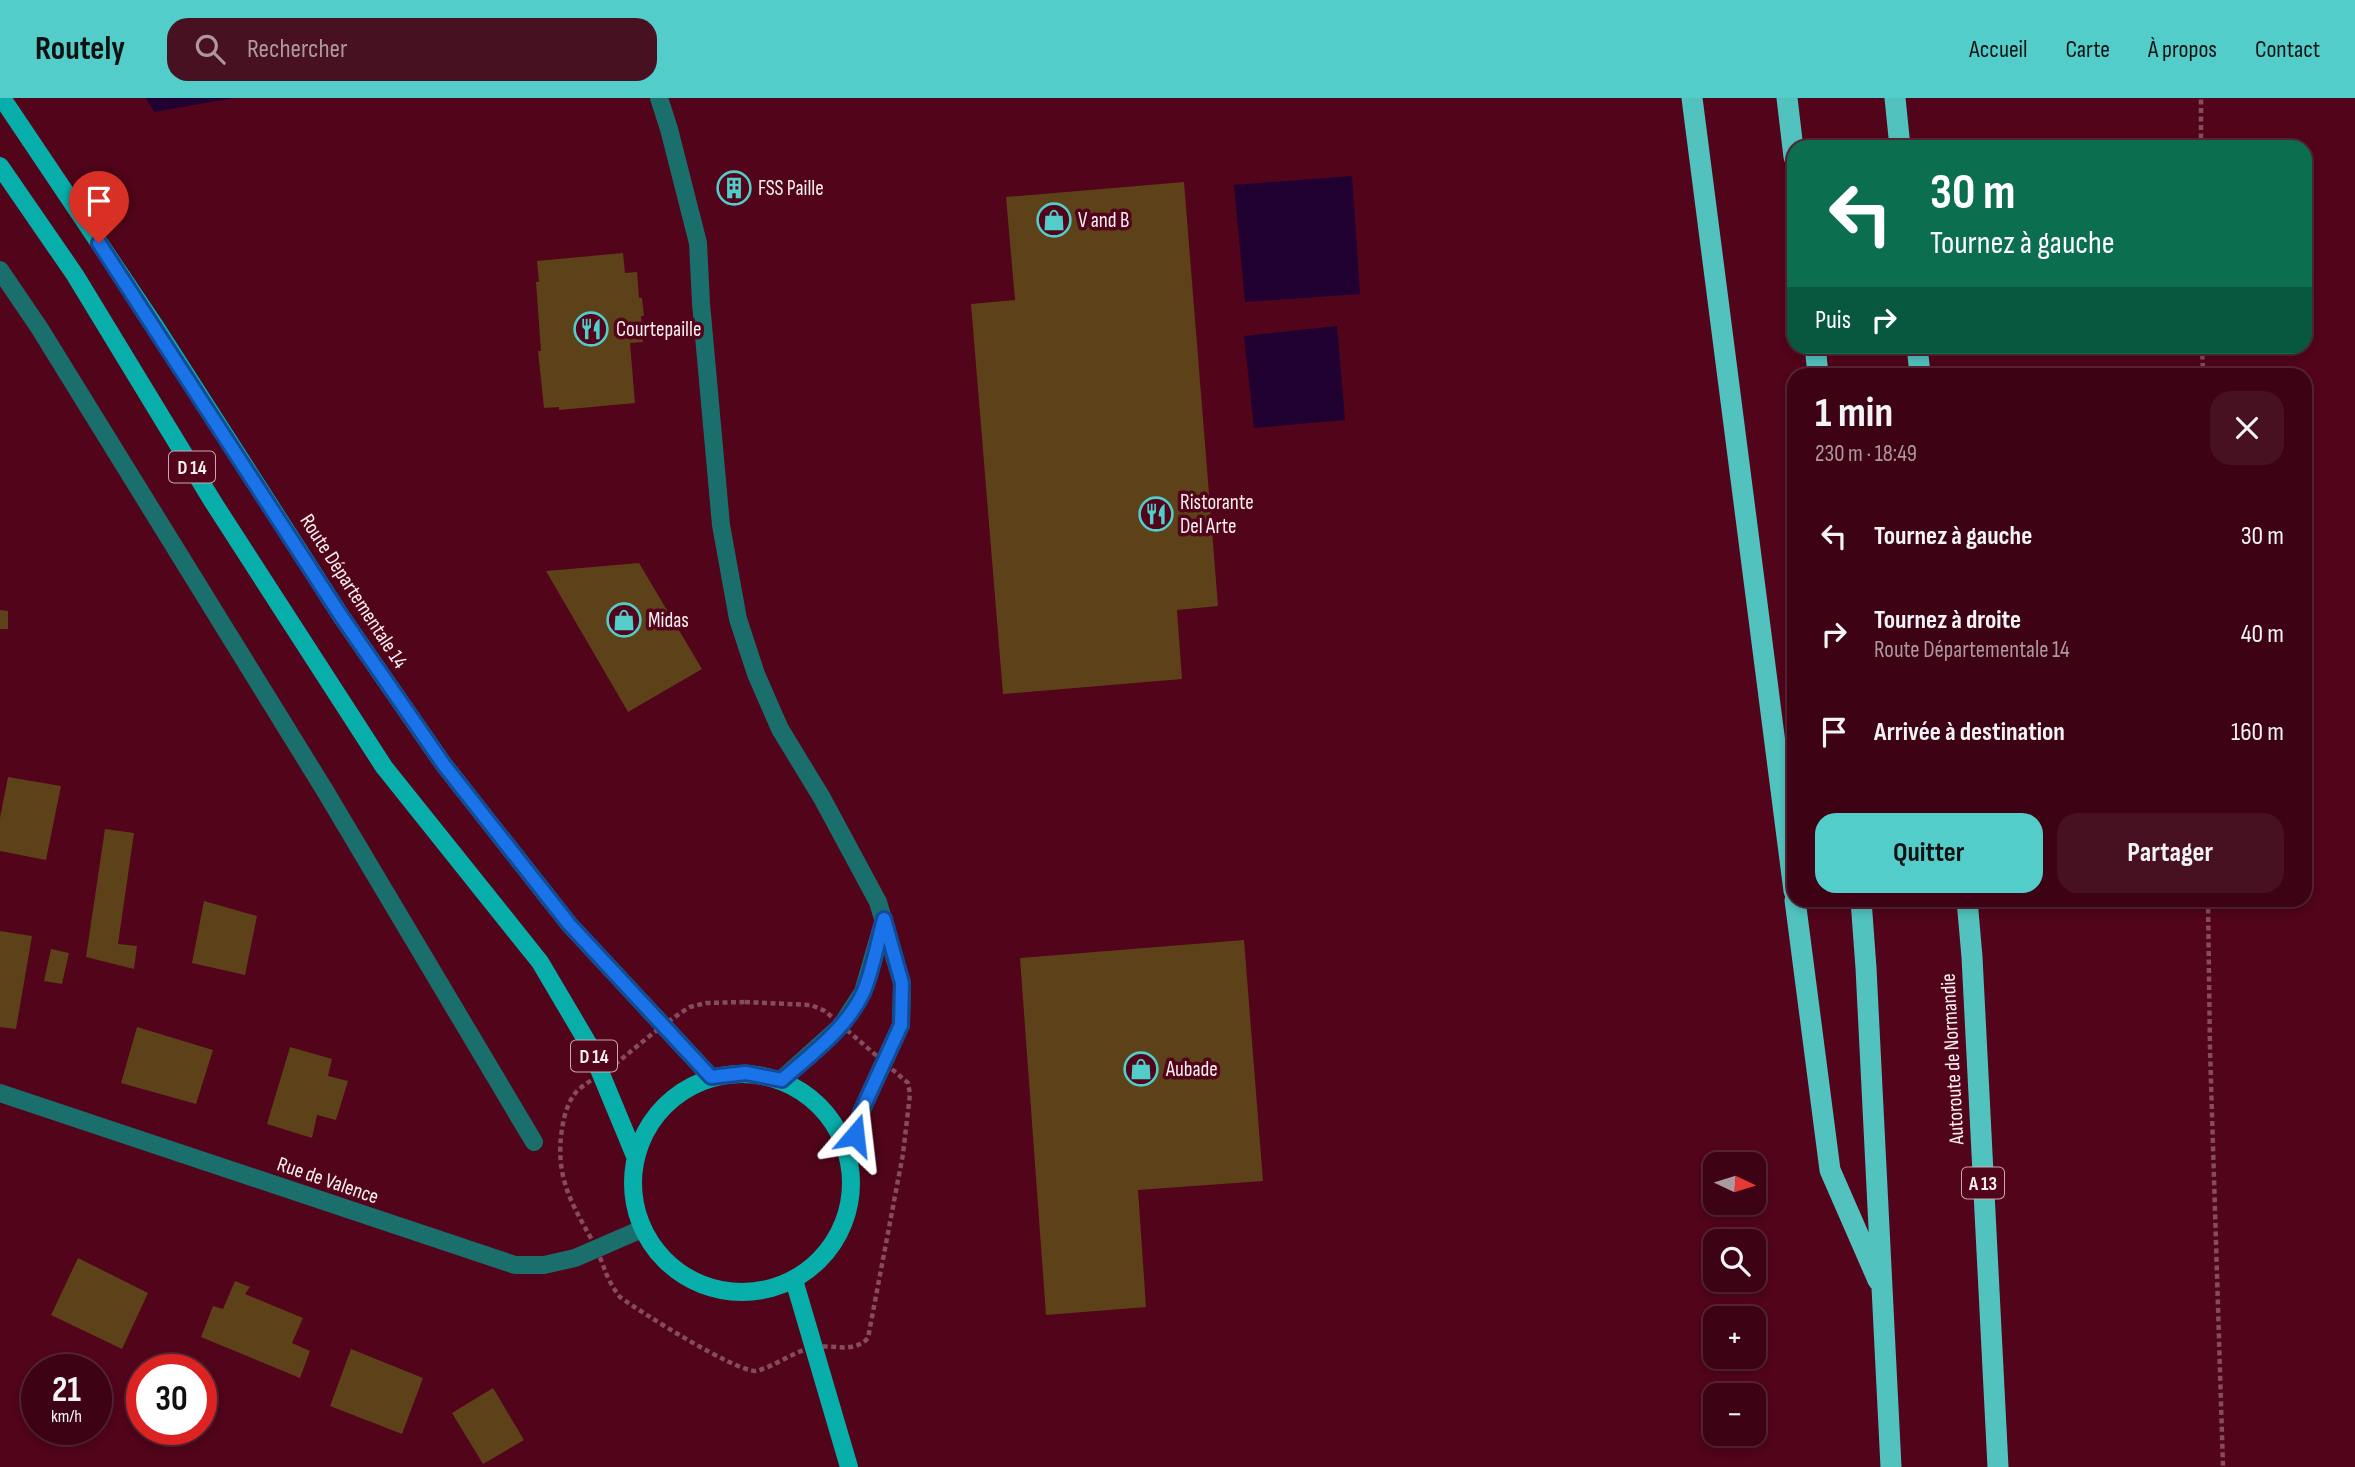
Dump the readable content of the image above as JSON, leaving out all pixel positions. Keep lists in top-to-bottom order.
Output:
{
  "streets": {
    "highway": ["Autoroute de Normandie", "A 13"],
    "main road": ["D 14", "Route Départementale 14"],
    "street": ["Rue de Valence"]
  },
  "crossings": [
    ["D 14", "Route Départementale 14"],
    ["D 14", "Rue de Valence"],
    ["Route Départementale 14", "Rue de Valence"]
  ],
  "places": {
    "building": ["FSS Paille"],
    "shop": ["V and B", "Midas", "Aubade"],
    "restaurant": ["Courtepaille", "Ristorante Del Arte"]
  },
  "north": "right",
  "page": {
    "header": "Routely",
    "search": "Rechercher",
    "nav": [
      "Accueil",
      "Carte",
      "À propos",
      "Contact"
    ],
    "turn": ["30 m", "Tournez à gauche"],
    "then": "Puis",
    "heading": ["1 min", "230 m · 18:49"],
    "list": [
      {
        "name": "Tournez à gauche",
        "value": "30 m"
      },
      {
        "name": "Tournez à droite",
        "note": "Route Départementale 14",
        "value": "40 m"
      },
      {
        "name": "Arrivée à destination",
        "value": "160 m"
      }
    ],
    "buttons": ["Quitter", "Partager"],
    "map_buttons": ["+", "−"],
    "speed": "21 km/h",
    "limit": "30"
  }
}
